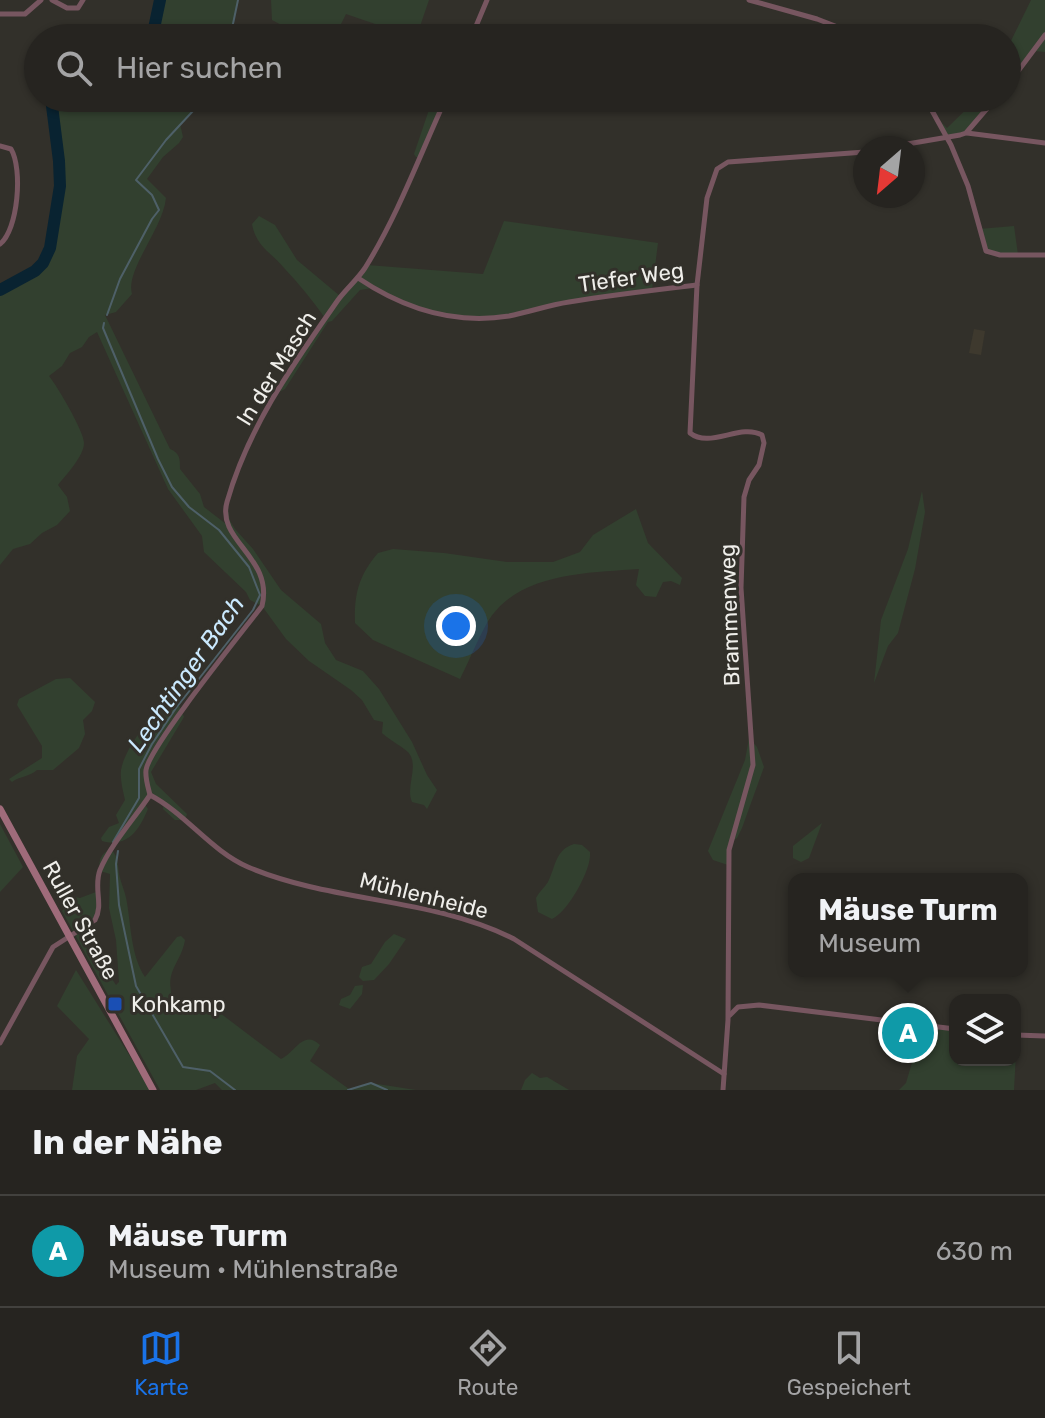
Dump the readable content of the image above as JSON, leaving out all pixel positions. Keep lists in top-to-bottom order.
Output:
{
  "streets": {
    "main road": ["Ruller Straße"],
    "street": [
      "Tiefer Weg",
      "In der Masch",
      "Brammenweg",
      "Mühlenheide"
    ]
  },
  "crossings": [
    ["Tiefer Weg", "In der Masch"],
    ["Tiefer Weg", "Brammenweg"],
    ["In der Masch", "Mühlenheide"]
  ],
  "water": ["Lechtinger Bach"],
  "places": {
    "transit": ["Kohkamp"]
  },
  "north": "bottom left",
  "page": {
    "search": "Hier suchen",
    "popup": ["Mäuse Turm", "Museum"],
    "pins": "A",
    "heading": "In der Nähe",
    "list": [
      {
        "mark": "A",
        "name": "Mäuse Turm",
        "note": "Museum · Mühlenstraße",
        "value": "630 m"
      }
    ],
    "nav": ["Karte", "Route", "Gespeichert"]
  }
}
